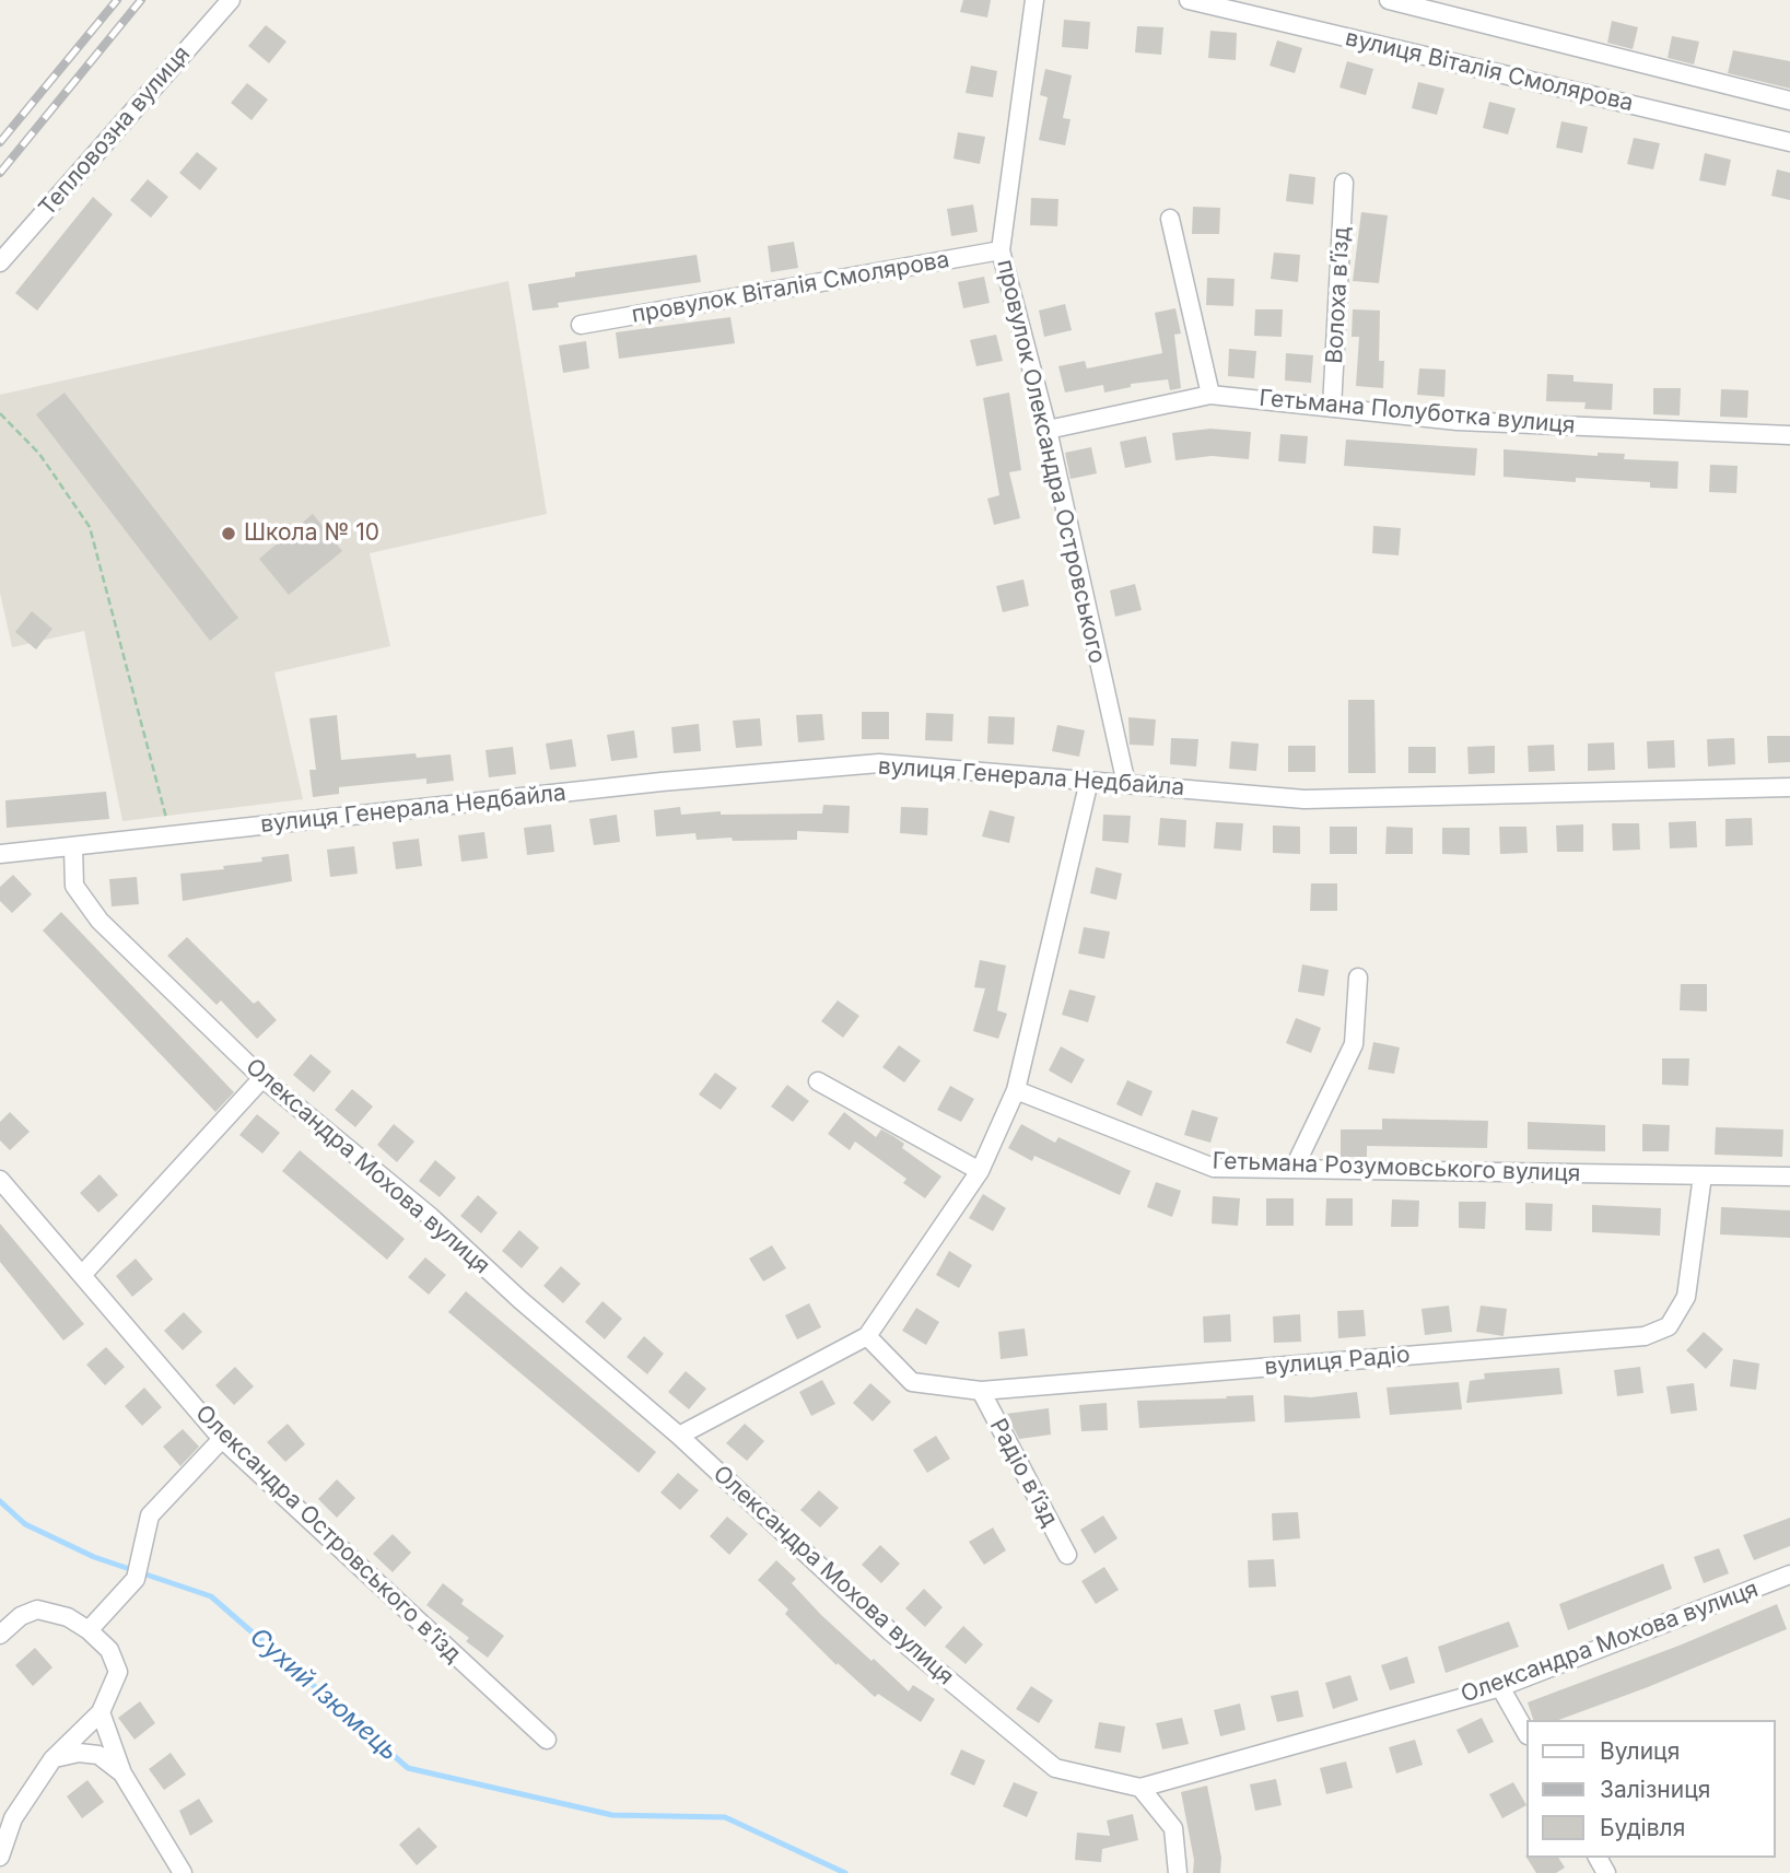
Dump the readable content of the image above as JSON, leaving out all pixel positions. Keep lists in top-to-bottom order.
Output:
{
  "streets": {
    "street": [
      "вулиця Віталія Смолярова",
      "Тепловозна вулиця",
      "провулок Віталія Смолярова",
      "Волоха в’їзд",
      "Гетьмана Полуботка вулиця",
      "провулок Олександра Островського",
      "вулиця Генерала Недбайла",
      "Олександра Мохова вулиця",
      "Гетьмана Розумовського вулиця",
      "вулиця Радіо",
      "Радіо в’їзд",
      "Олександра Островського в’їзд"
    ]
  },
  "crossings": [
    ["провулок Віталія Смолярова", "провулок Олександра Островського"],
    ["Волоха в’їзд", "Гетьмана Полуботка вулиця"],
    ["Гетьмана Полуботка вулиця", "провулок Олександра Островського"],
    ["провулок Олександра Островського", "вулиця Генерала Недбайла"],
    ["вулиця Генерала Недбайла", "Олександра Мохова вулиця"],
    ["Гетьмана Розумовського вулиця", "вулиця Радіо"],
    ["вулиця Радіо", "Радіо в’їзд"]
  ],
  "water": ["Сухий Ізюмець"],
  "places": ["Школа № 10"],
  "legend": ["Вулиця", "Залізниця", "Будівля"]
}
